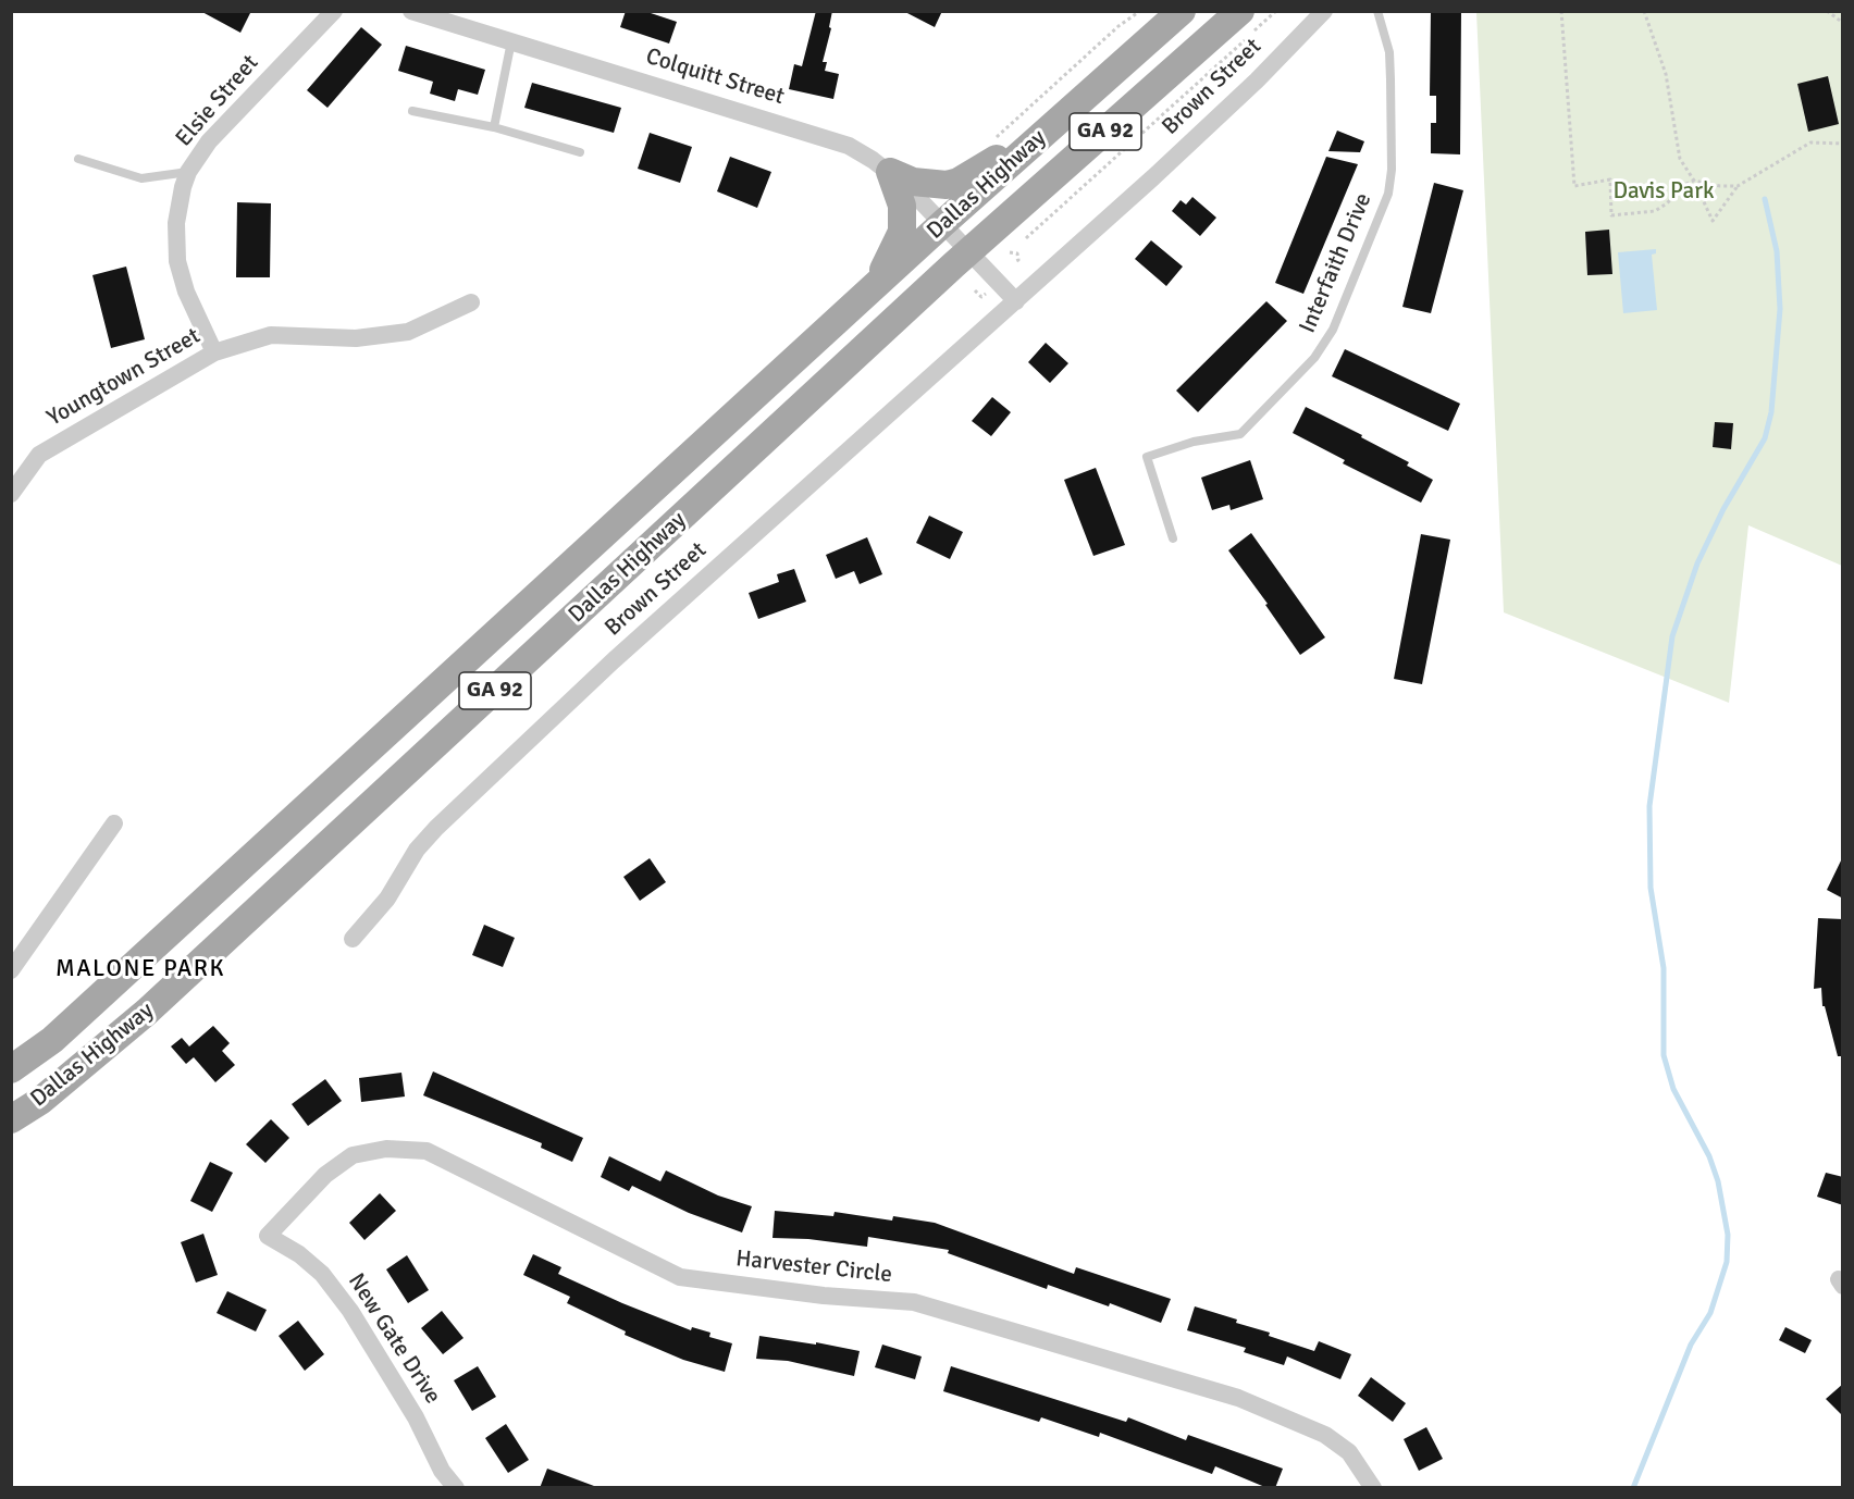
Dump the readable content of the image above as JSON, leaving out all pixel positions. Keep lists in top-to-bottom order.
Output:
{
  "streets": {
    "main road": ["GA 92", "Dallas Highway"],
    "street": [
      "Colquitt Street",
      "Brown Street",
      "Elsie Street",
      "Youngtown Street",
      "Harvester Circle",
      "New Gate Drive"
    ],
    "lane": ["Interfaith Drive"]
  },
  "crossings": [
    ["Colquitt Street", "Dallas Highway"],
    ["Elsie Street", "Youngtown Street"],
    ["Harvester Circle", "New Gate Drive"]
  ],
  "districts": ["MALONE PARK"],
  "parks": ["Davis Park"]
}
